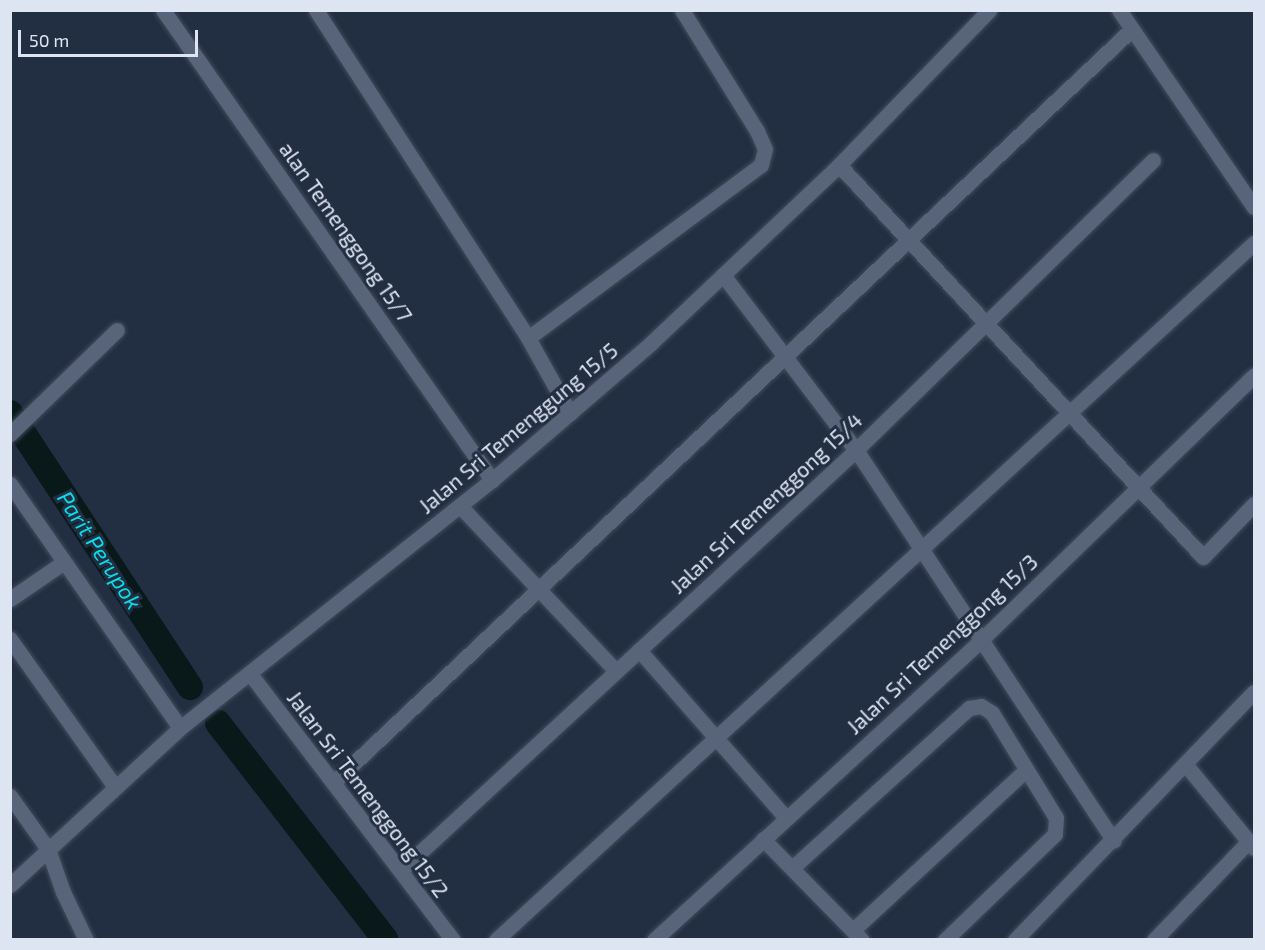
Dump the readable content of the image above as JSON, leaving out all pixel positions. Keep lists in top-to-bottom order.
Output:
{
  "streets": {
    "street": [
      "alan Temenggong 15/7",
      "Jalan Sri Temenggung 15/5",
      "Jalan Sri Temenggong 15/4",
      "Jalan Sri Temenggong 15/3",
      "Jalan Sri Temenggong 15/2"
    ]
  },
  "crossings": [
    ["alan Temenggong 15/7", "Jalan Sri Temenggung 15/5"],
    ["Jalan Sri Temenggung 15/5", "Jalan Sri Temenggong 15/2"],
    ["Jalan Sri Temenggong 15/4", "Jalan Sri Temenggong 15/2"]
  ],
  "water": ["Parit Perupok"],
  "scale_bar": "50 m"
}
